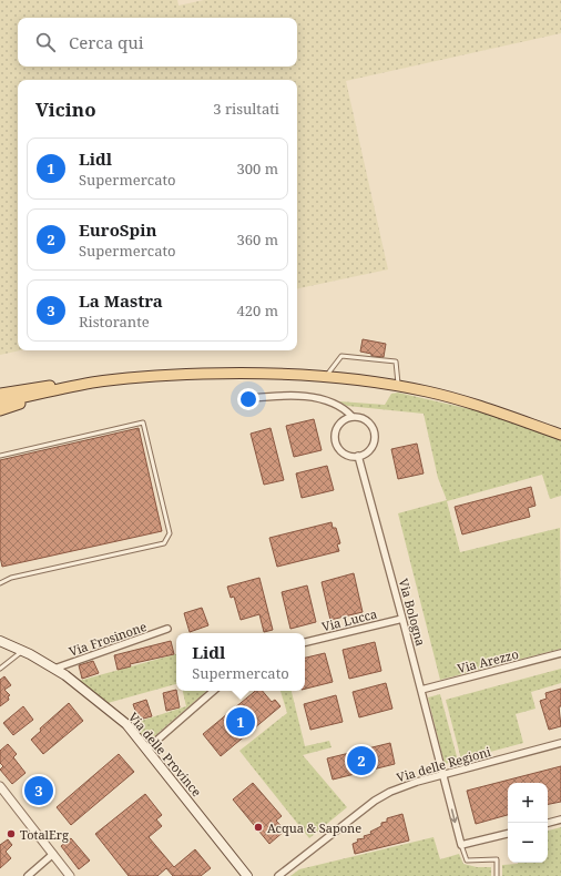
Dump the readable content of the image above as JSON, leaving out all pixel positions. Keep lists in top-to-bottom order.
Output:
{
  "streets": {
    "main road": ["Via delle Province"],
    "street": [
      "Via Bologna",
      "Via Lucca",
      "Via Frosinone",
      "Via Arezzo",
      "Via delle Regioni"
    ]
  },
  "crossings": [
    ["Via Bologna", "Via Lucca"],
    ["Via Bologna", "Via Arezzo"],
    ["Via Bologna", "Via delle Regioni"],
    ["Via Frosinone", "Via delle Province"]
  ],
  "places": ["Acqua & Sapone", "TotalErg"],
  "page": {
    "search": "Cerca qui",
    "heading": ["Vicino", "3 risultati"],
    "list": [
      {
        "mark": "1",
        "name": "Lidl",
        "note": "Supermercato",
        "value": "300 m"
      },
      {
        "mark": "2",
        "name": "EuroSpin",
        "note": "Supermercato",
        "value": "360 m"
      },
      {
        "mark": "3",
        "name": "La Mastra",
        "note": "Ristorante",
        "value": "420 m"
      }
    ],
    "popup": ["Lidl", "Supermercato"],
    "pins": ["1", "2", "3"],
    "map_buttons": ["+", "−"]
  }
}
